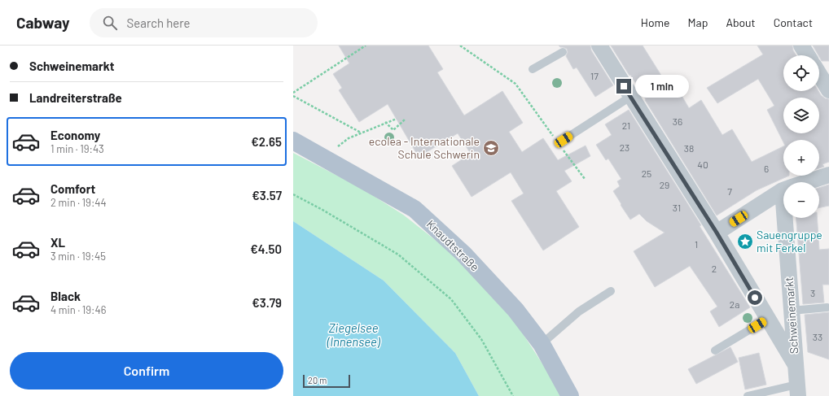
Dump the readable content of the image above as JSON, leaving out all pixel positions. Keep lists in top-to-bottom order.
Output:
{
  "streets": {
    "main road": ["Knaudtstraße"],
    "street": ["Schweinemarkt"]
  },
  "water": ["Ziegelsee (Innensee)"],
  "places": {
    "school or university": ["ecolea - Internationale Schule Schwerin"],
    "place": ["Sauengruppe mit Ferkel"]
  },
  "house_numbers": [
    "17",
    "36",
    "21",
    "23",
    "38",
    "40",
    "6",
    "25",
    "29",
    "7",
    "31",
    "1",
    "2",
    "3",
    "2a",
    "33"
  ],
  "scale_bar": "20 m",
  "page": {
    "header": "Cabway",
    "search": "Search here",
    "nav": [
      "Home",
      "Map",
      "About",
      "Contact"
    ],
    "banner": ["Schweinemarkt", "Landreiterstraße"],
    "map_buttons": ["+", "−"],
    "bubble": "1 min",
    "list": [
      {
        "name": "Economy",
        "note": "1 min · 19:43",
        "value": "€2.65"
      },
      {
        "name": "Comfort",
        "note": "2 min · 19:44",
        "value": "€3.57"
      },
      {
        "name": "XL",
        "note": "3 min · 19:45",
        "value": "€4.50"
      },
      {
        "name": "Black",
        "note": "4 min · 19:46",
        "value": "€3.79"
      }
    ],
    "buttons": "Confirm",
    "scale": "20 m"
  }
}
